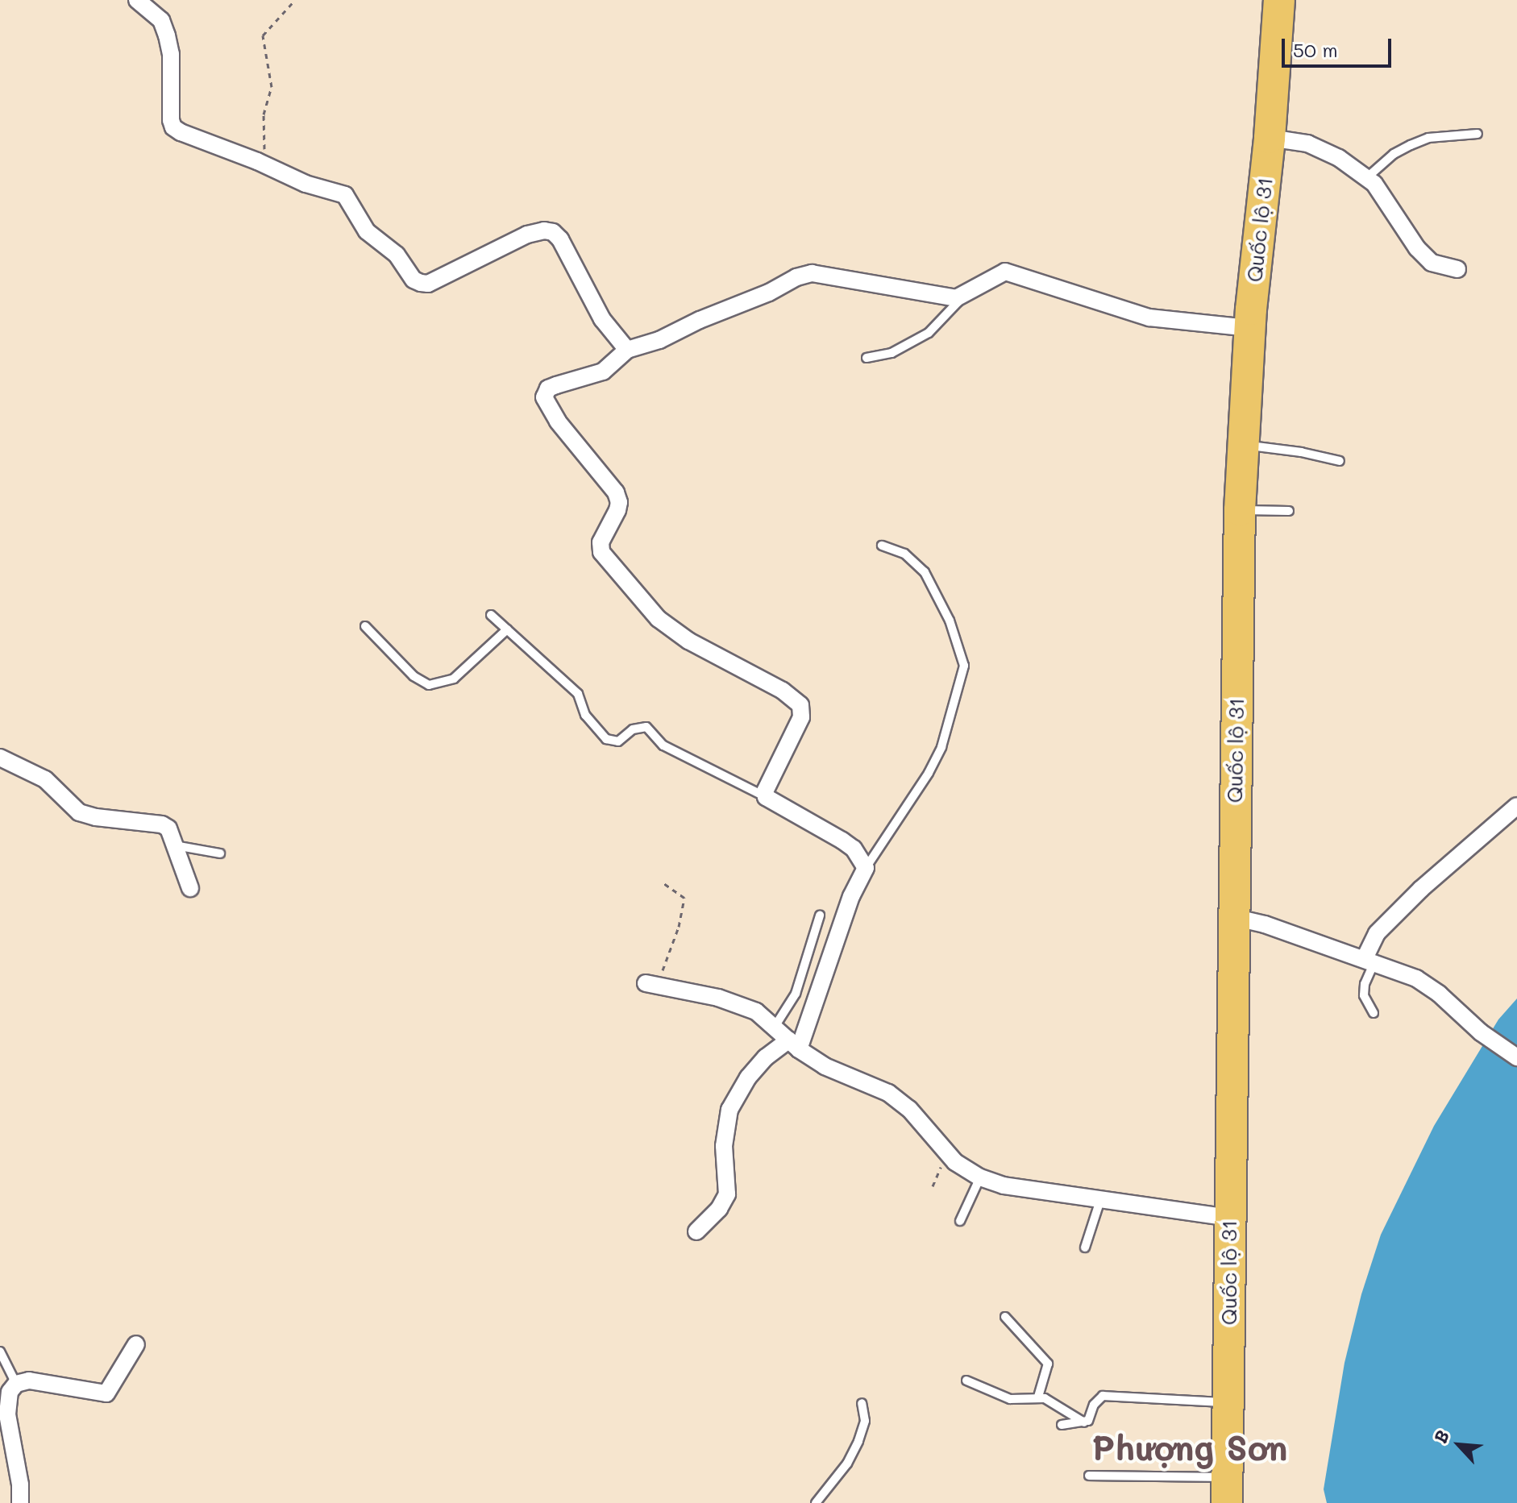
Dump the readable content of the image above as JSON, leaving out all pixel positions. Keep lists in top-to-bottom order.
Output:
{
  "streets": {
    "highway": ["Quốc lộ 31"]
  },
  "districts": ["Phượng Sơn"],
  "scale_bar": "50 m",
  "north": "top left"
}
